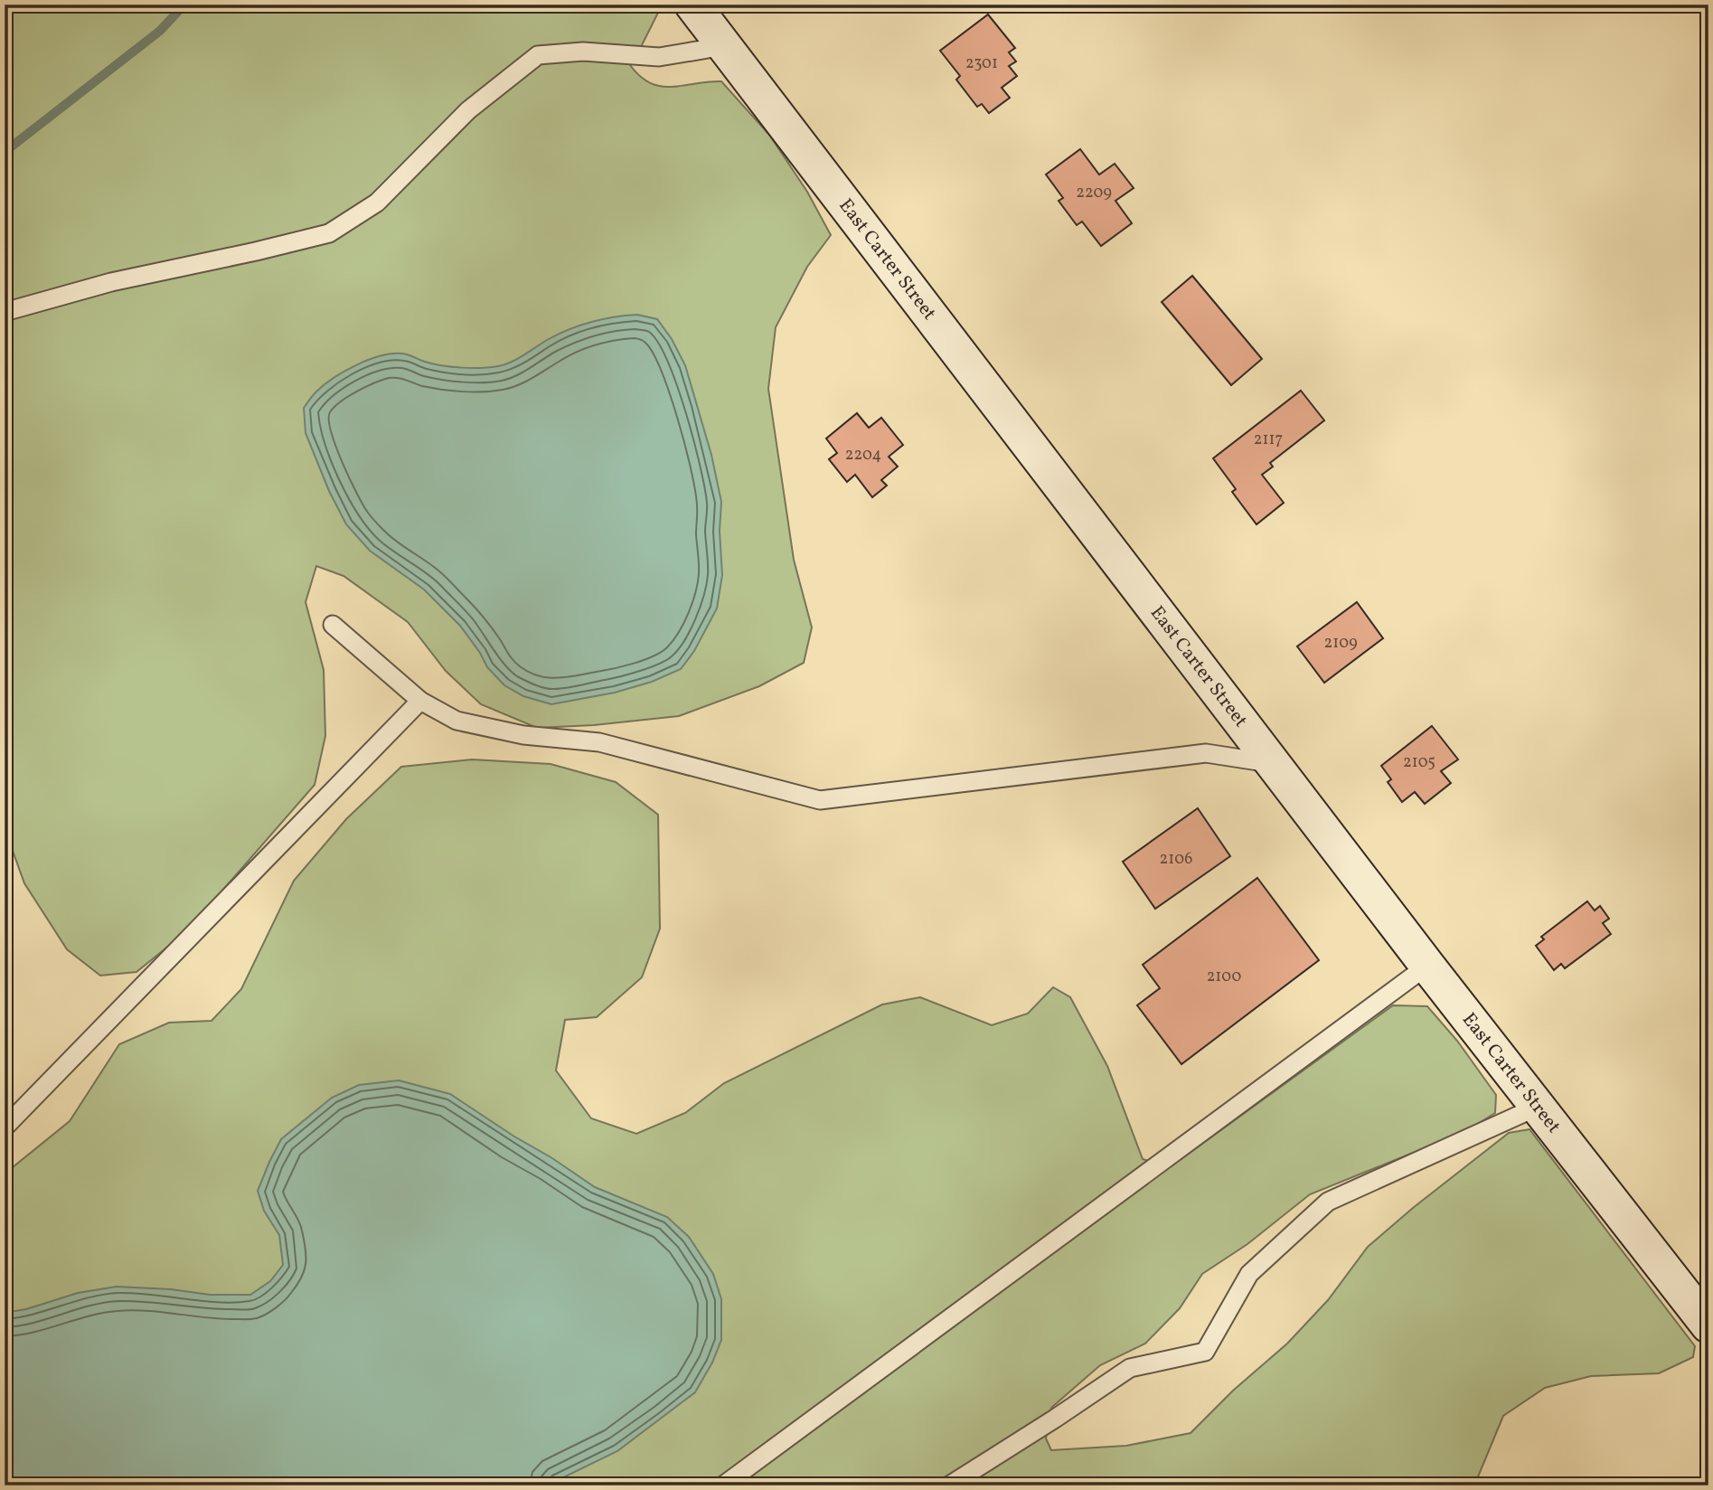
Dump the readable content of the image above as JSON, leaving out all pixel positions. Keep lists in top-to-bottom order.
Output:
{
  "streets": {
    "street": ["East Carter Street"]
  },
  "house_numbers": [
    "2301",
    "2209",
    "2117",
    "2204",
    "2109",
    "2105",
    "2106",
    "2100"
  ]
}
